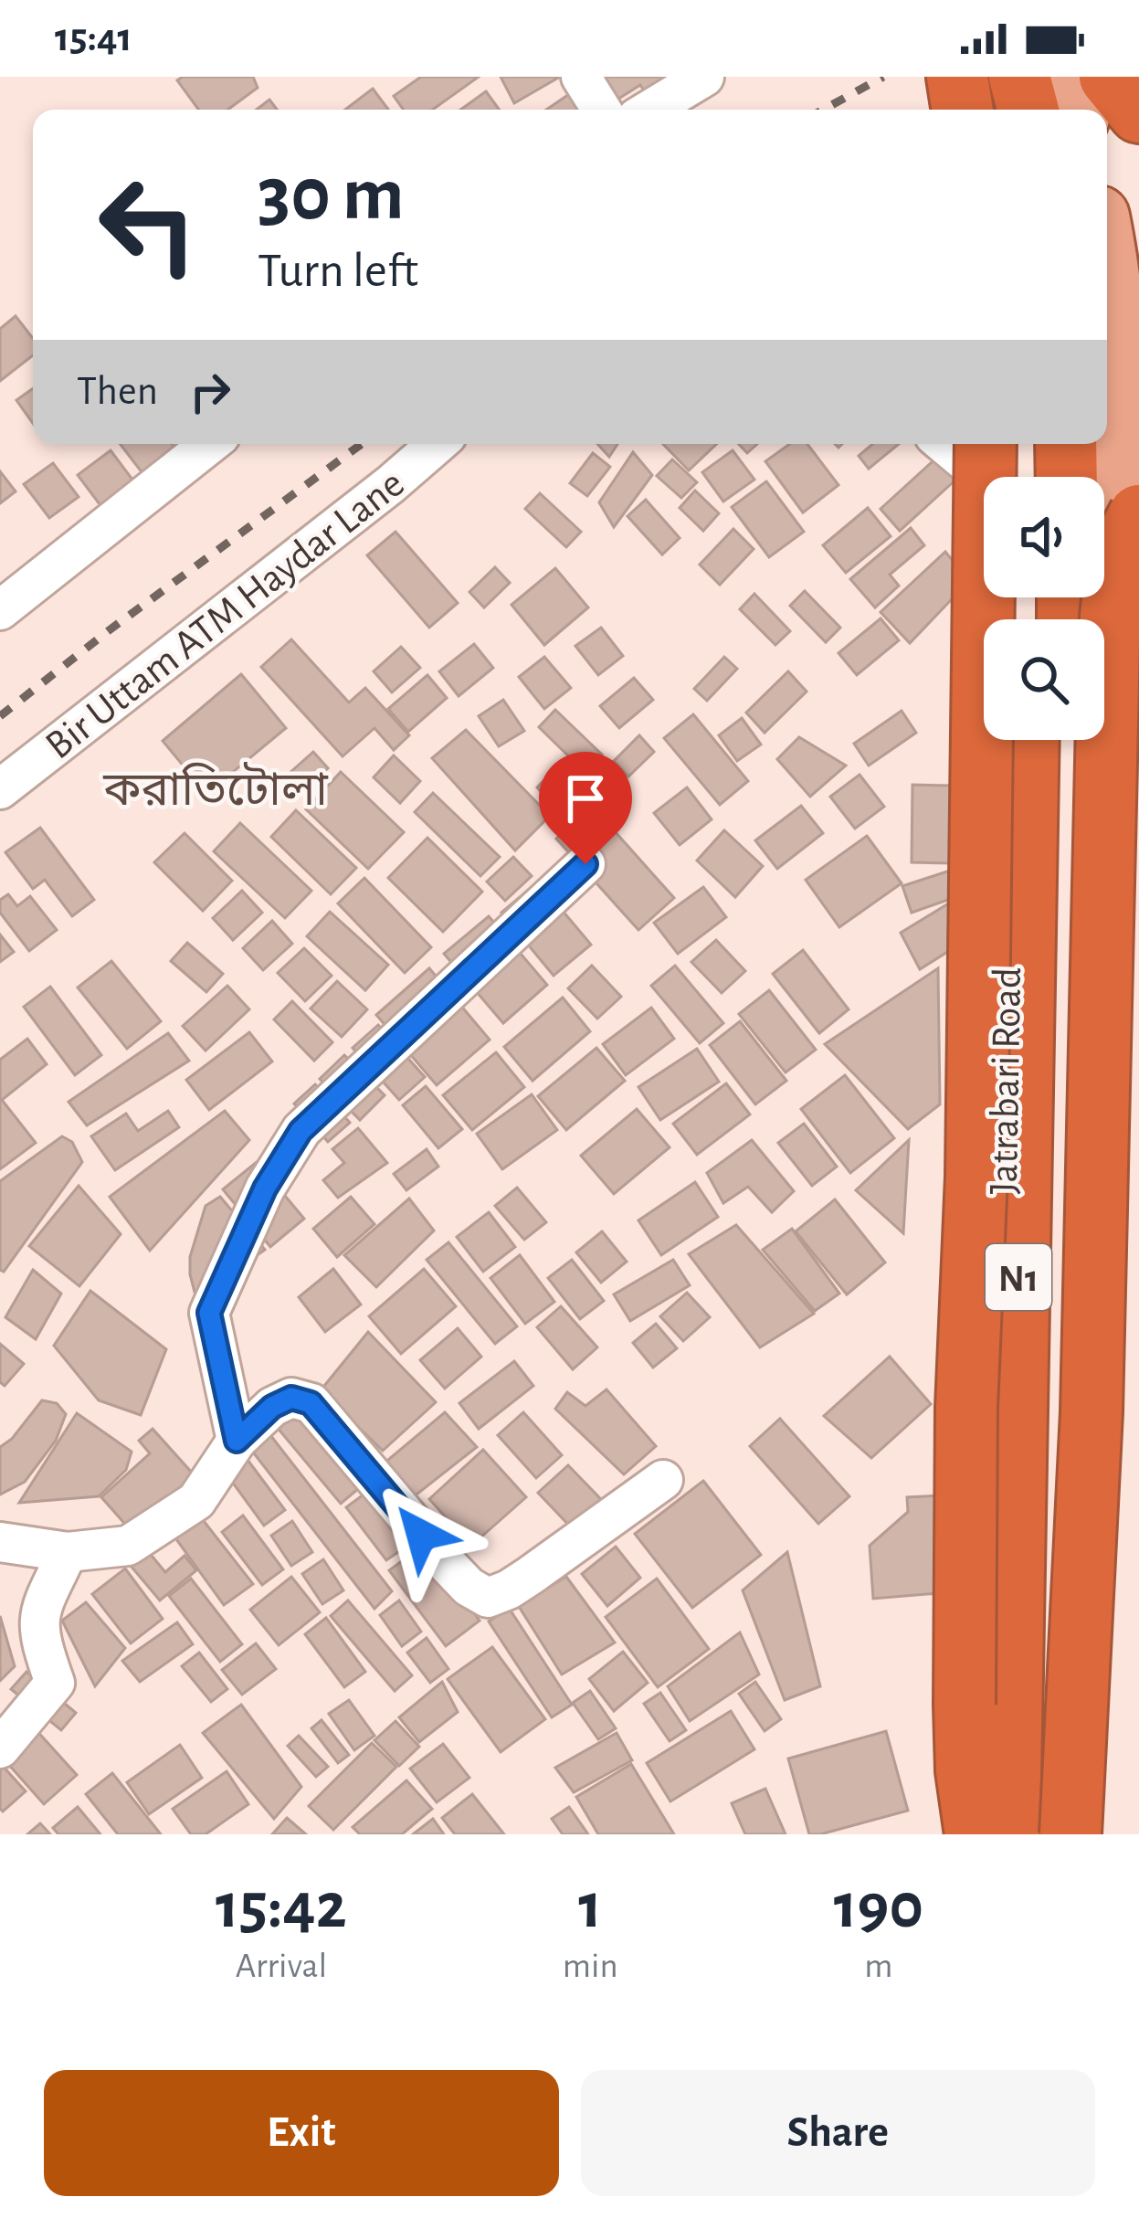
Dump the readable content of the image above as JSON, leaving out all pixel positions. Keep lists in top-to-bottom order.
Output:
{
  "streets": {
    "highway": ["N1"],
    "main road": ["Jatrabari Road"],
    "street": ["Bir Uttam ATM Haydar Lane"]
  },
  "districts": ["করাতিটোলা"],
  "page": {
    "status": "15:41",
    "turn": ["30 m", "Turn left"],
    "then": "Then",
    "eta": [
      "15:42",
      "Arrival",
      "1",
      "min",
      "190",
      "m"
    ],
    "buttons": ["Exit", "Share"]
  }
}
